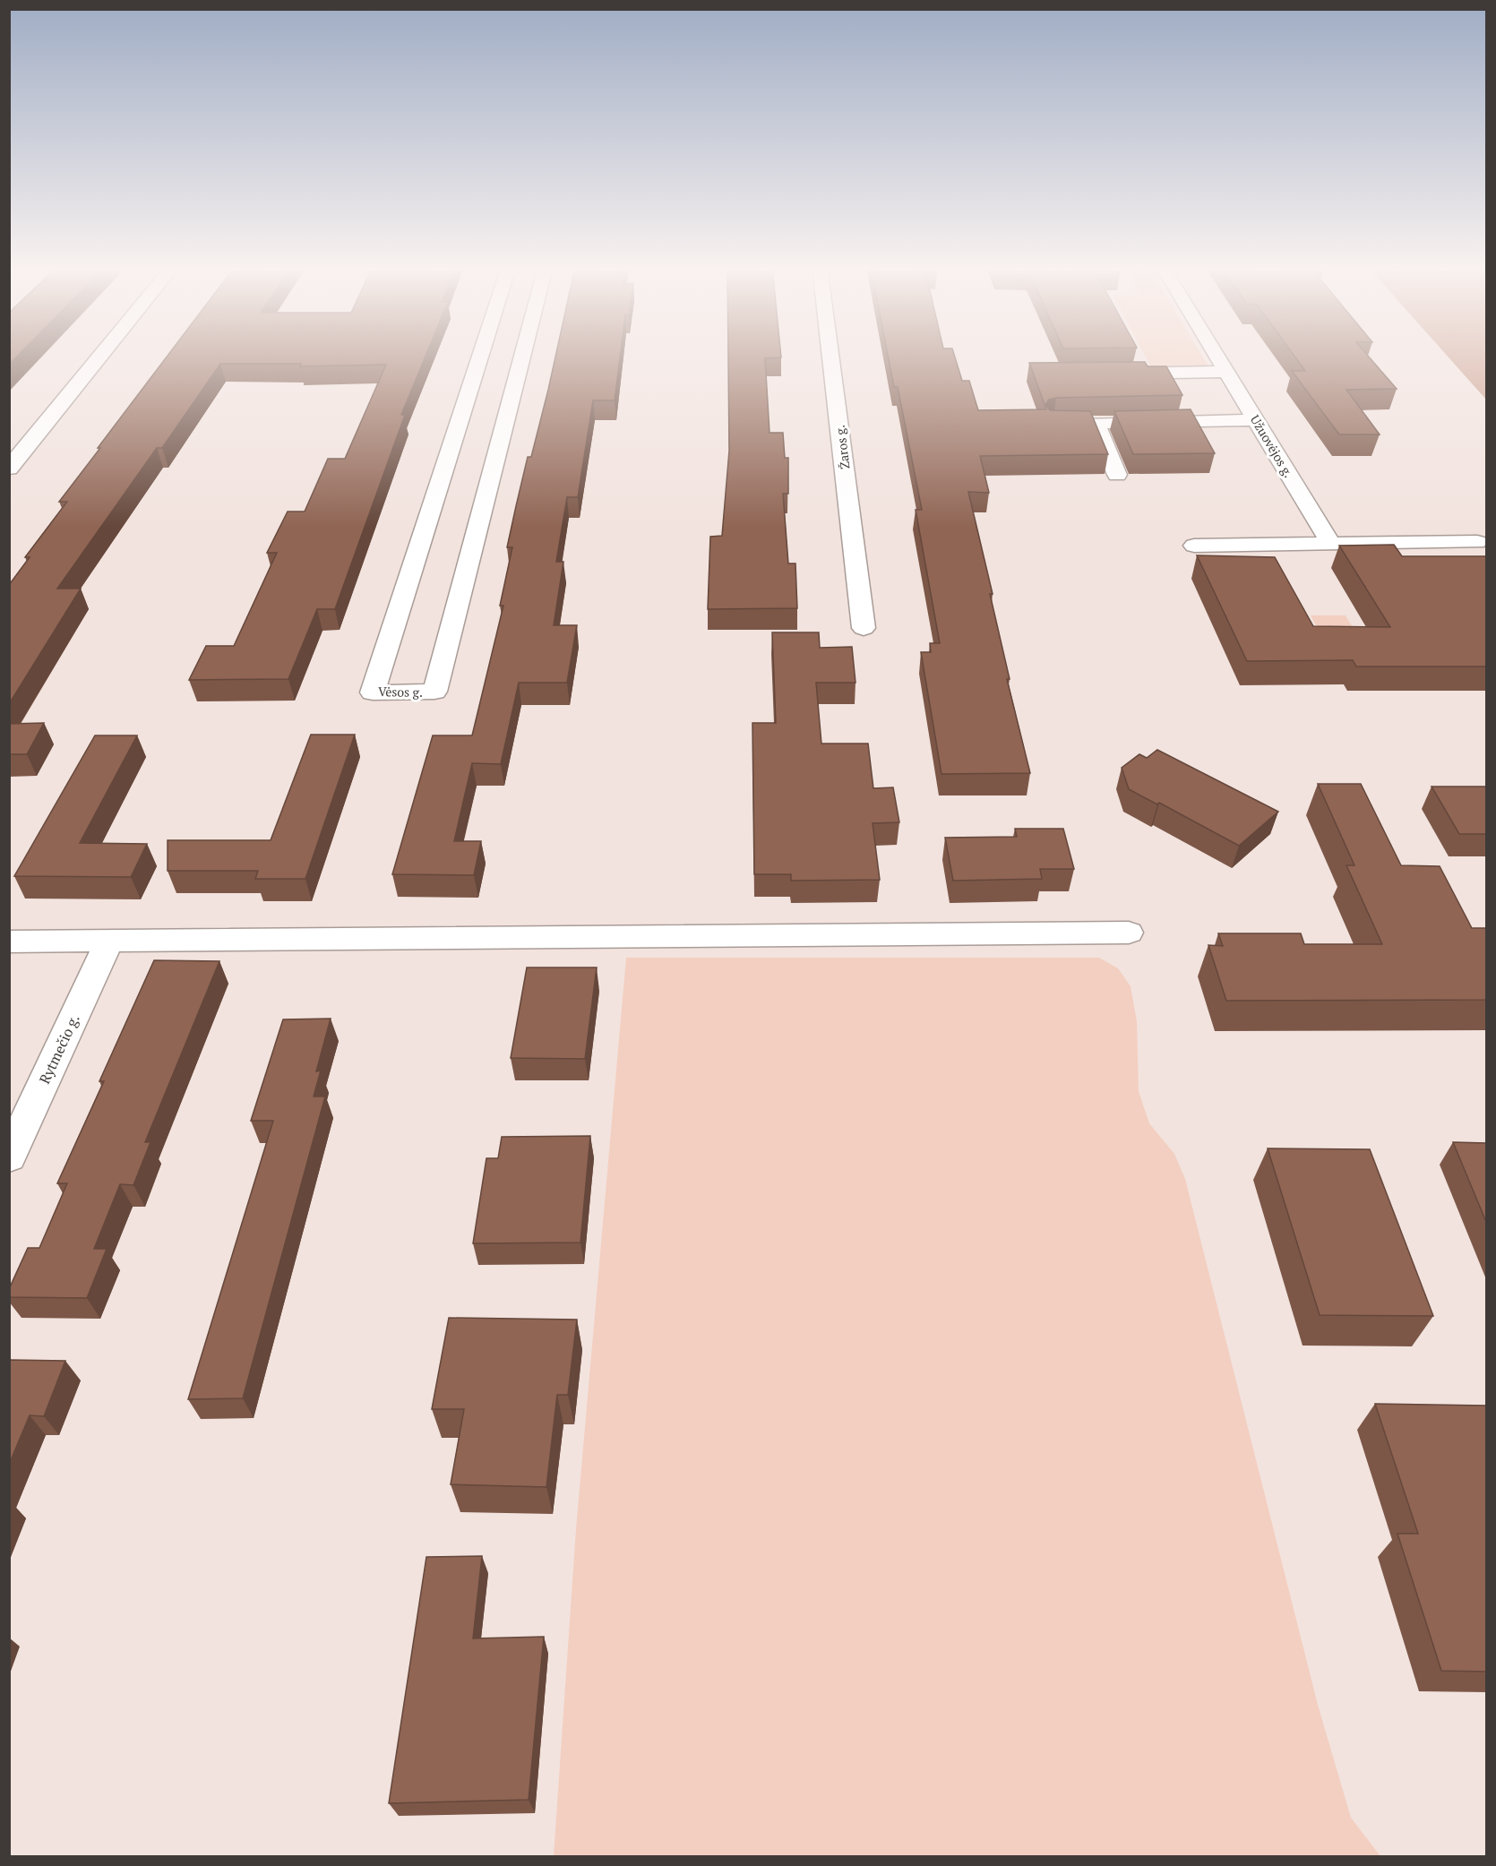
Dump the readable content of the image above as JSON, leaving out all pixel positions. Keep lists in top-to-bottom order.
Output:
{
  "streets": {
    "street": [
      "Užuovėjos g.",
      "Žaros g.",
      "Vėsos g.",
      "Rytmečio g."
    ]
  }
}
